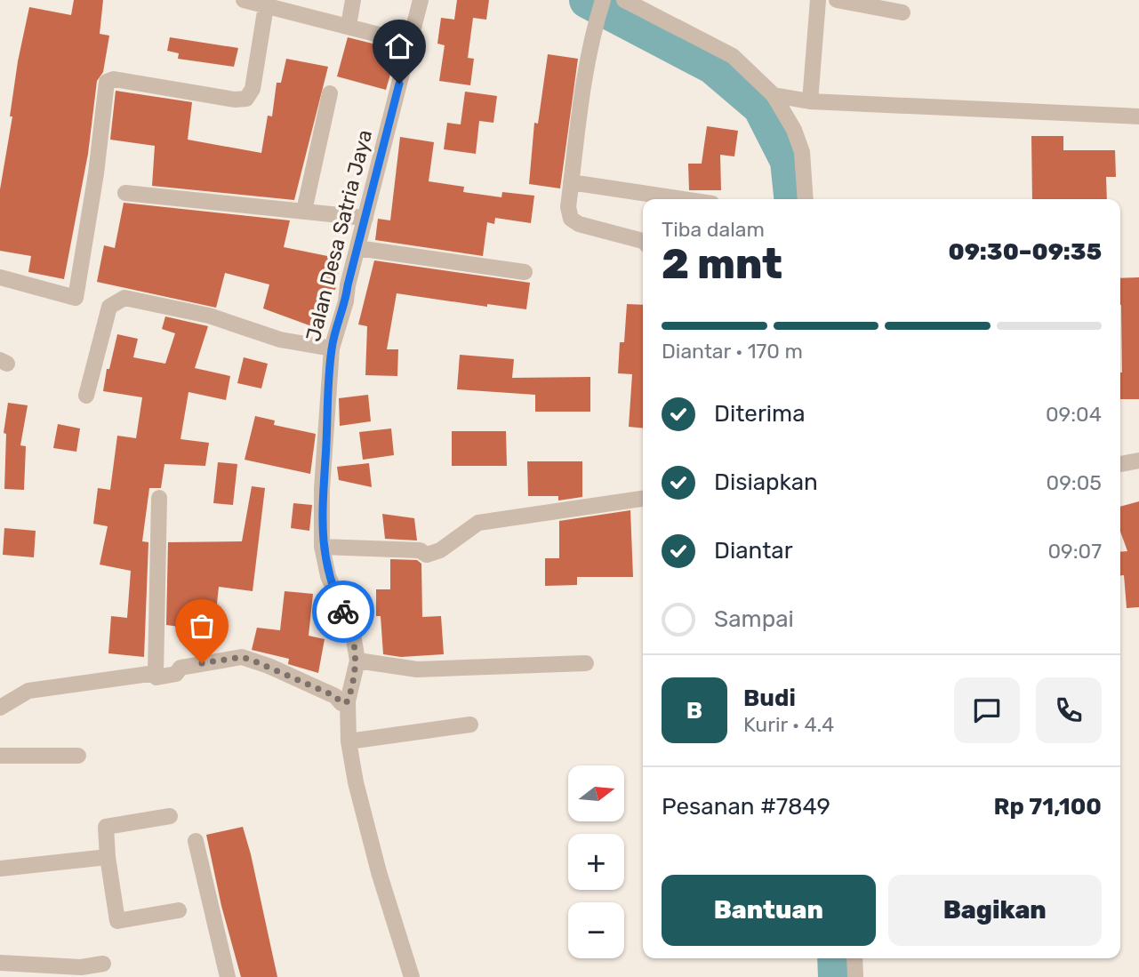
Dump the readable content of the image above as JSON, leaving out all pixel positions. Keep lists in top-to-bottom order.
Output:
{
  "streets": {
    "street": ["Jalan Desa Satria Jaya"]
  },
  "north": "right",
  "page": {
    "heading": ["2 mnt", "Tiba dalam", "09:30–09:35"],
    "panel": [
      "Budi",
      "Kurir · 4.4",
      "Pesanan #7849",
      "Rp 71,100"
    ],
    "bar": "Diantar · 170 m",
    "list": [
      ["Diterima", "09:04"],
      ["Disiapkan", "09:05"],
      ["Diantar", "09:07"],
      "Sampai"
    ],
    "round": "B",
    "map_buttons": ["+", "−"],
    "buttons": ["Bantuan", "Bagikan"]
  }
}
